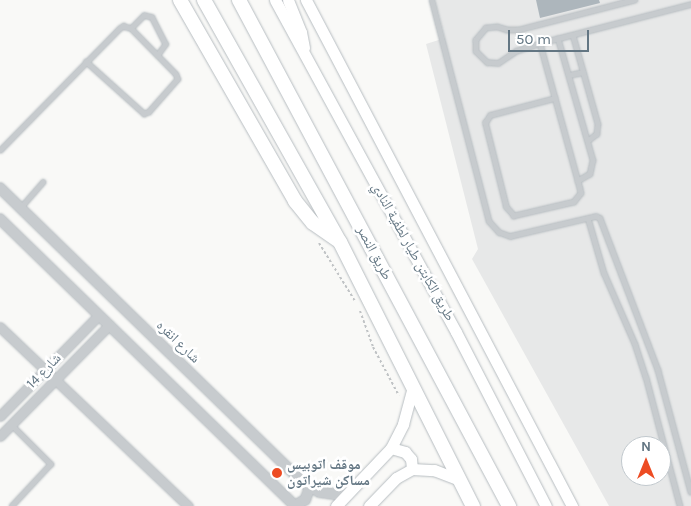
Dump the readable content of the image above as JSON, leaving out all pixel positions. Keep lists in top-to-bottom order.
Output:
{
  "streets": {
    "main road": ["طريق الكابتن طيار لطفية النادي", "طريق النصر"],
    "street": ["شارع انقره", "شارع 14"]
  },
  "places": ["موقف اتوبيس مساكن شيراتون"],
  "scale_bar": "50 m",
  "north": "top"
}
